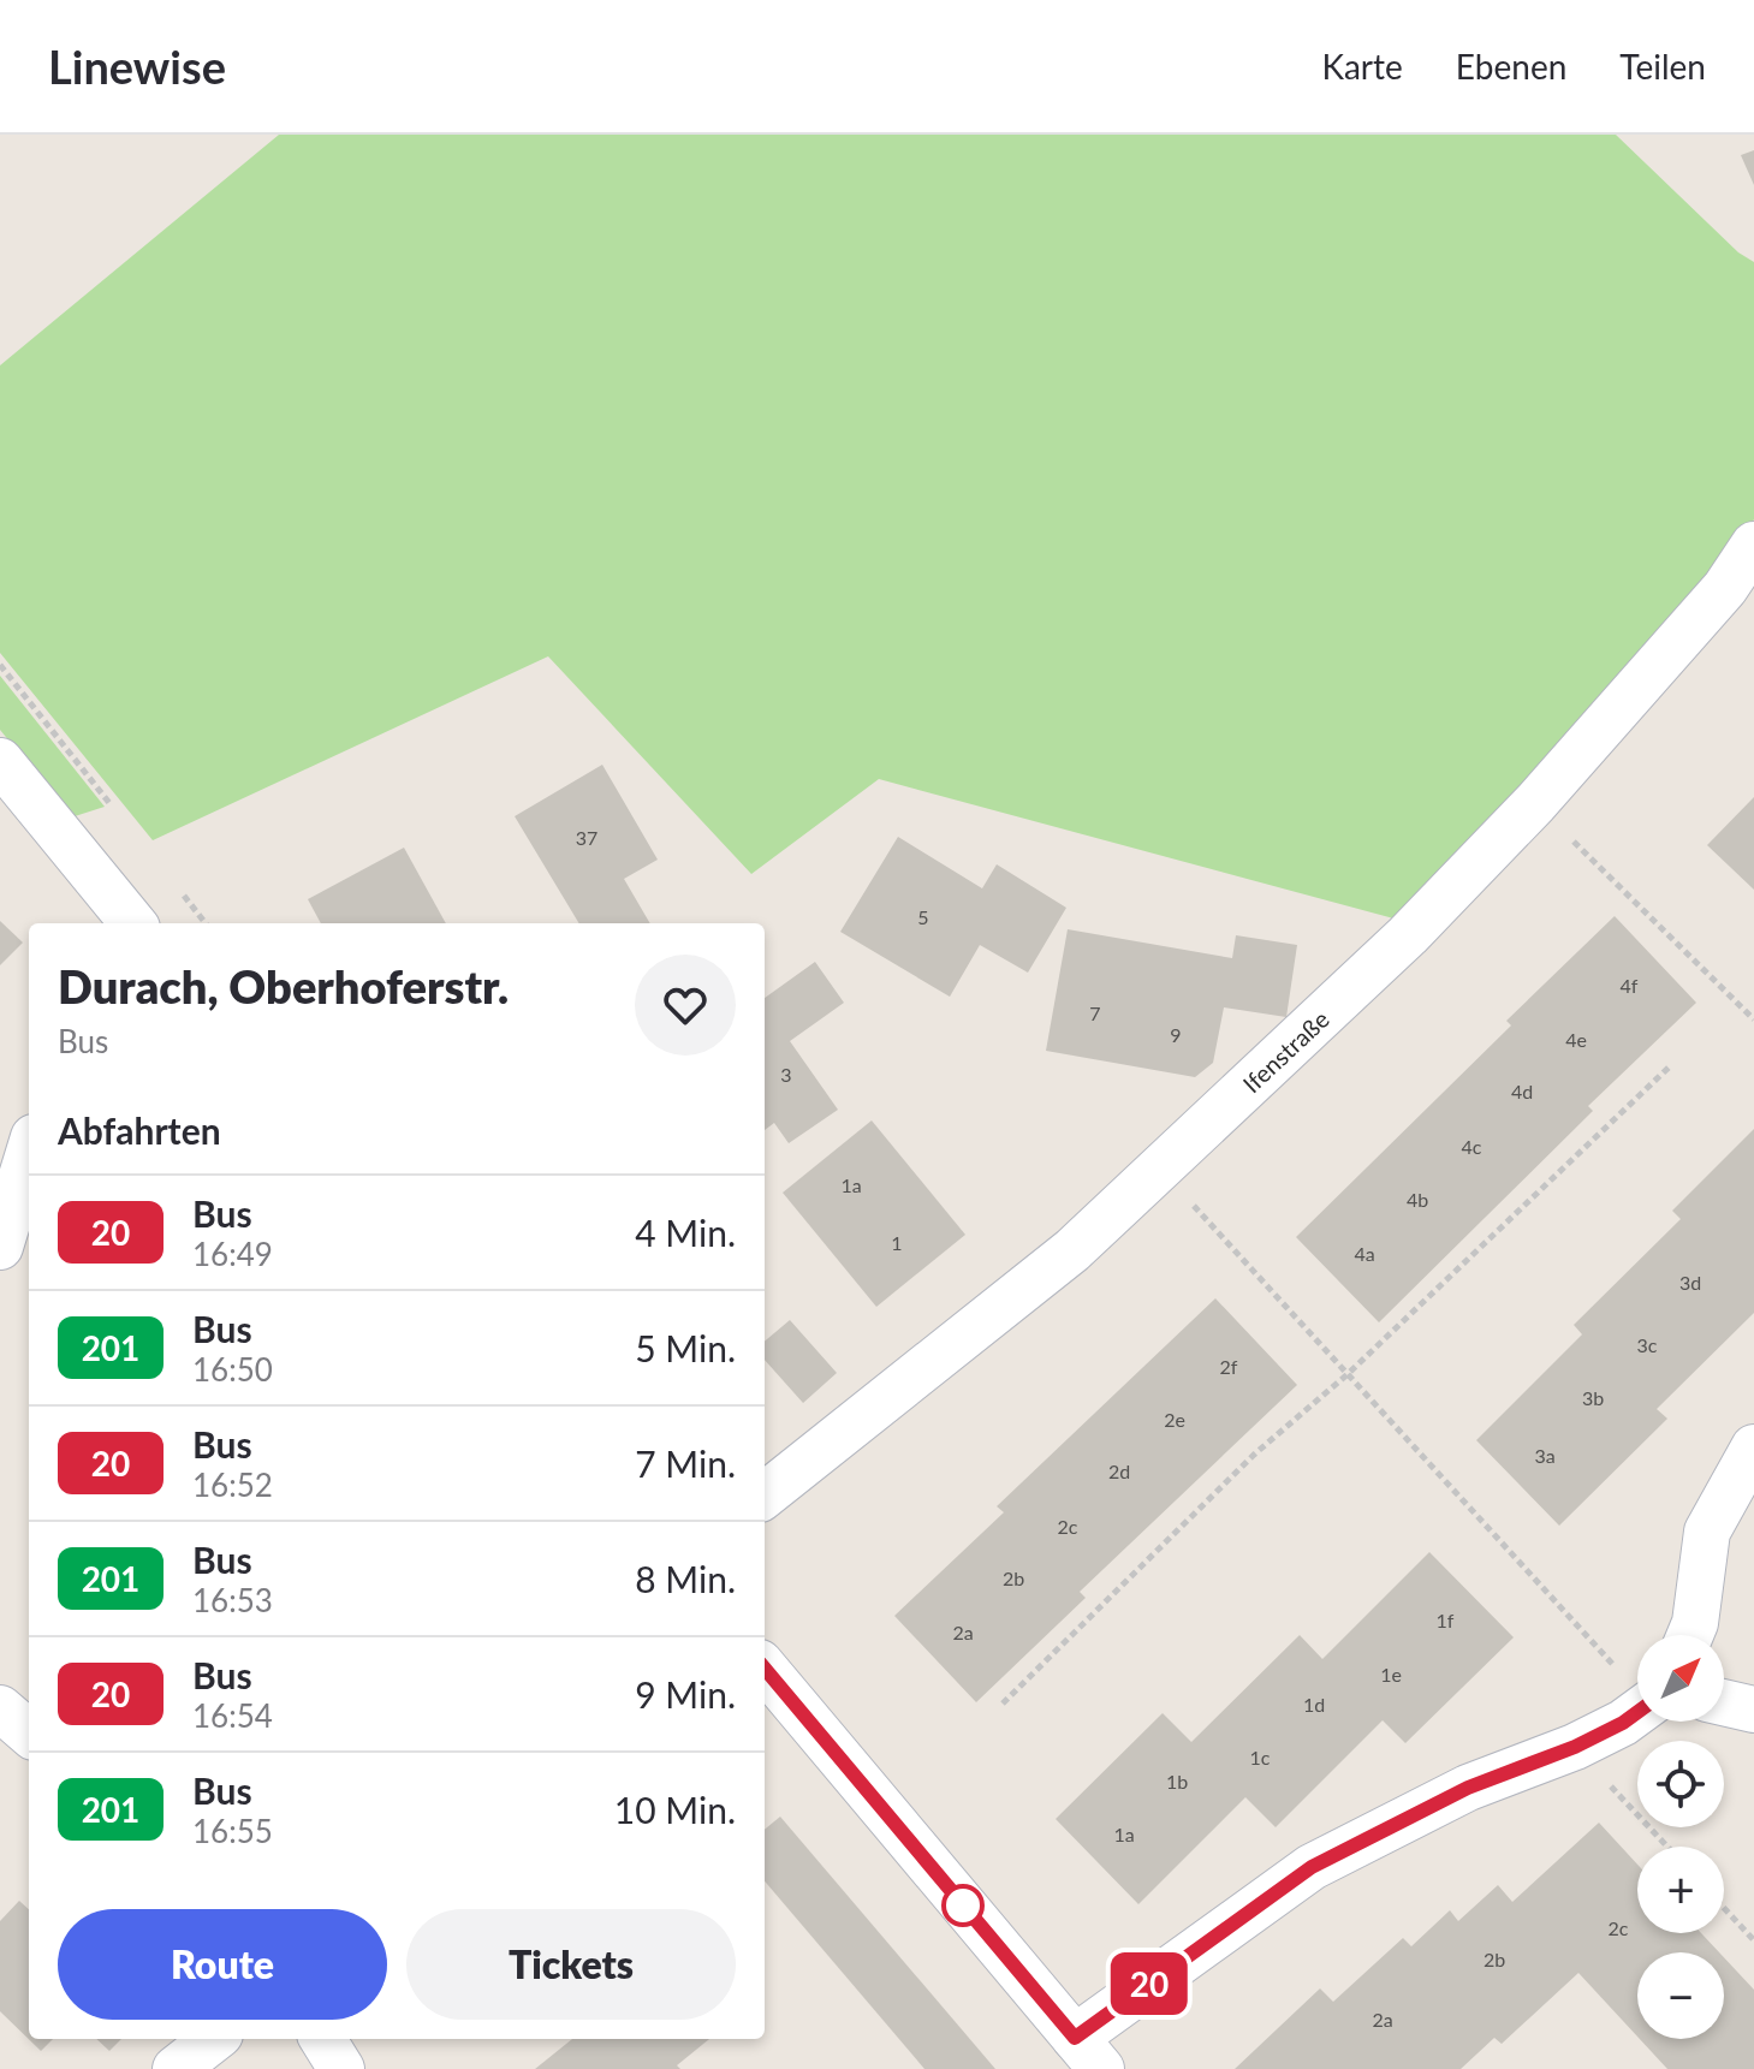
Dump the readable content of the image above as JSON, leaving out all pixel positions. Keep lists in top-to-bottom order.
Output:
{
  "streets": {
    "street": ["Ifenstraße"]
  },
  "lines": ["bus line 20"],
  "house_numbers": [
    "37",
    "5",
    "4f",
    "7",
    "9",
    "4e",
    "3",
    "4d",
    "4c",
    "1a",
    "4b",
    "1",
    "4a",
    "3d",
    "3c",
    "2f",
    "3b",
    "2e",
    "3a",
    "2d",
    "2c",
    "2b",
    "1f",
    "2a",
    "1e",
    "1d",
    "1c",
    "1b",
    "1a",
    "2c",
    "2b",
    "2a"
  ],
  "north": "top right",
  "page": {
    "header": "Linewise",
    "nav": ["Karte", "Ebenen", "Teilen"],
    "on_map": "20",
    "heading": [
      ["Durach, Oberhoferstr.", "Bus"],
      "Abfahrten"
    ],
    "list": [
      {
        "mark": "20",
        "name": "Bus",
        "note": "16:49",
        "value": "4 Min."
      },
      {
        "mark": "201",
        "name": "Bus",
        "note": "16:50",
        "value": "5 Min."
      },
      {
        "mark": "20",
        "name": "Bus",
        "note": "16:52",
        "value": "7 Min."
      },
      {
        "mark": "201",
        "name": "Bus",
        "note": "16:53",
        "value": "8 Min."
      },
      {
        "mark": "20",
        "name": "Bus",
        "note": "16:54",
        "value": "9 Min."
      },
      {
        "mark": "201",
        "name": "Bus",
        "note": "16:55",
        "value": "10 Min."
      }
    ],
    "map_buttons": ["+", "−"],
    "buttons": ["Route", "Tickets"]
  }
}
